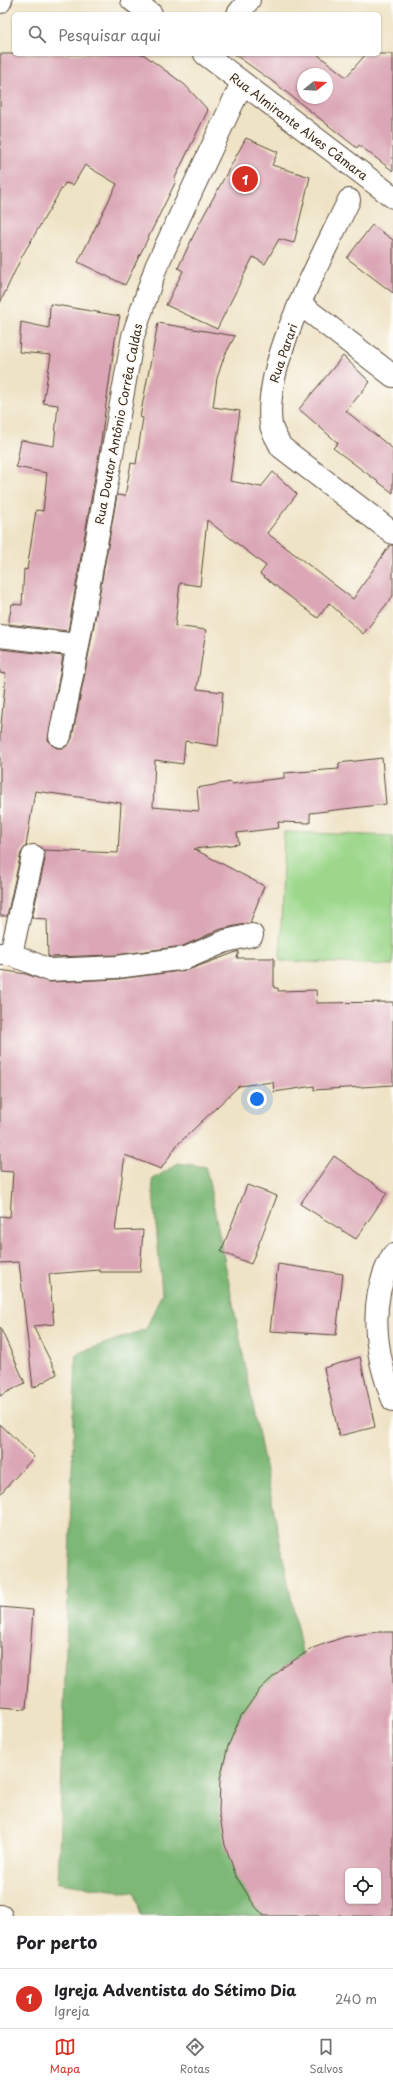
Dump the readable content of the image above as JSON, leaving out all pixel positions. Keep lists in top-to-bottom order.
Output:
{
  "streets": {
    "street": ["Rua Almirante Alves Câmara", "Rua Parari", "Rua Doutor Antônio Corrêa Caldas"]
  },
  "crossings": [
    ["Rua Almirante Alves Câmara", "Rua Doutor Antônio Corrêa Caldas"]
  ],
  "north": "right",
  "page": {
    "search": "Pesquisar aqui",
    "pins": "1",
    "heading": "Por perto",
    "list": [
      {
        "mark": "1",
        "name": "Igreja Adventista do Sétimo Dia",
        "note": "Igreja",
        "value": "240 m"
      }
    ],
    "nav": ["Mapa", "Rotas", "Salvos"]
  }
}
